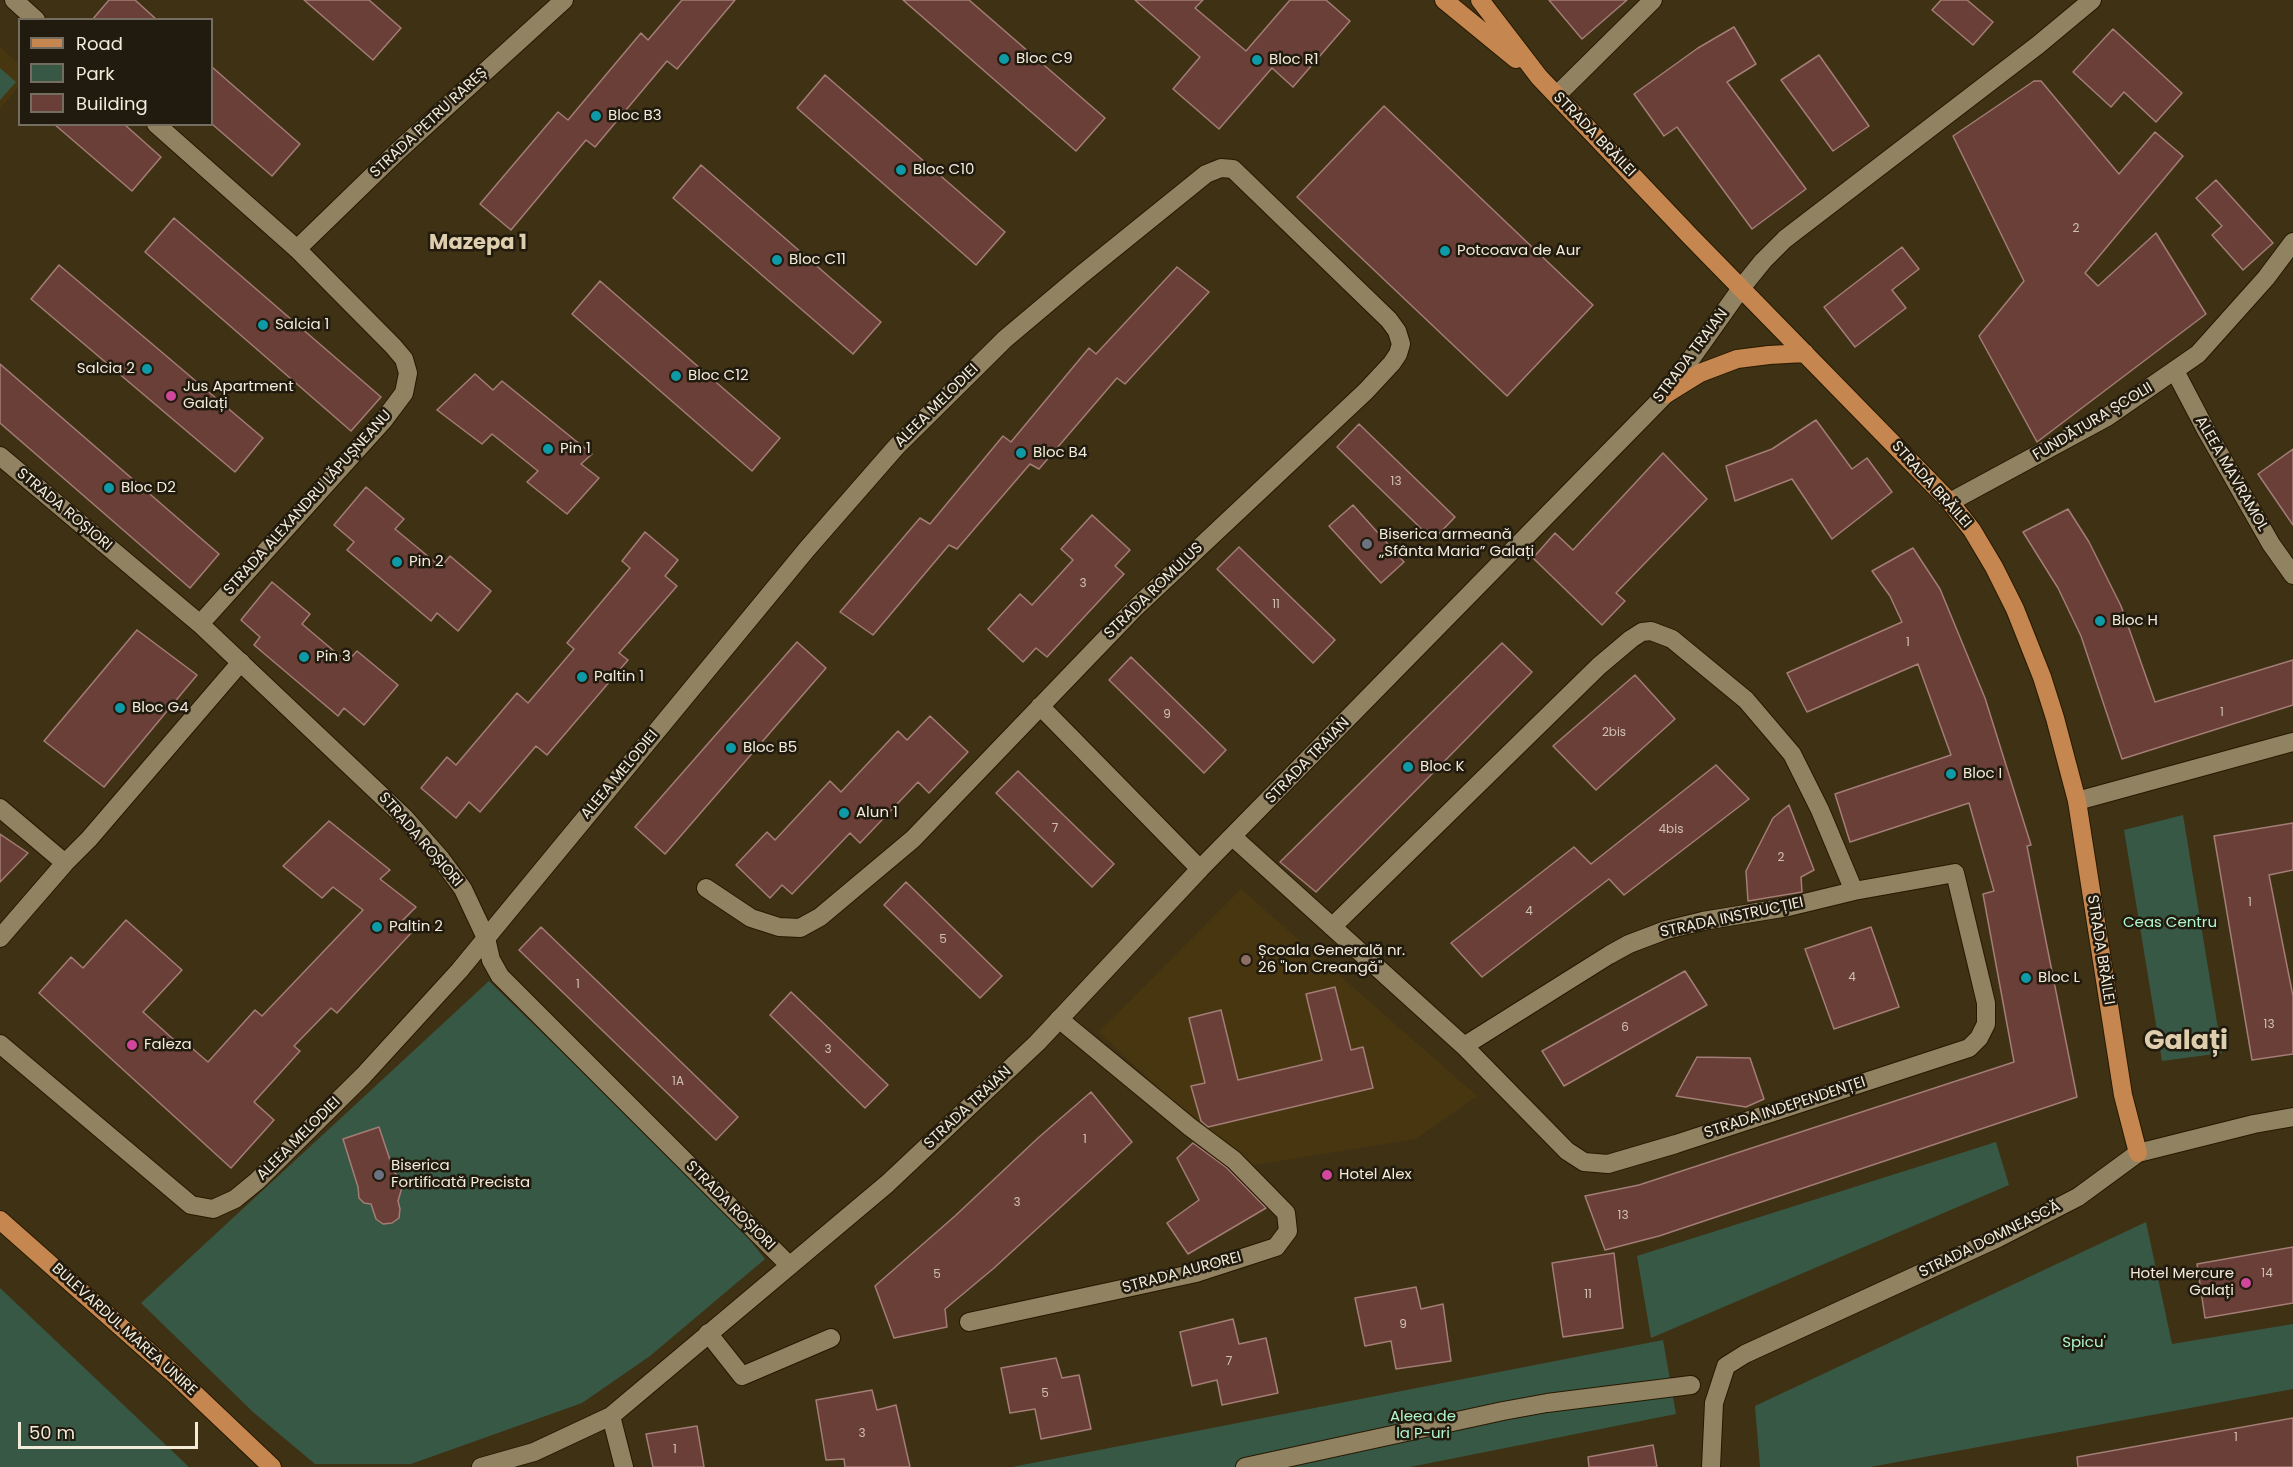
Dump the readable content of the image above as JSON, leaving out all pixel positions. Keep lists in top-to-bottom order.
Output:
{
  "streets": {
    "main road": ["STRADA BRĂILEI", "BULEVARDUL MAREA UNIRE"],
    "street": [
      "STRADA PETRU RAREȘ",
      "STRADA TRAIAN",
      "ALEEA MELODIEI",
      "FUNDĂTURA ȘCOLII",
      "ALEEA MAVRAMOL",
      "STRADA ALEXANDRU LĂPUȘNEANU",
      "STRADA ROȘIORI",
      "STRADA ROMULUS",
      "STRADA INSTRUCȚIEI",
      "STRADA INDEPENDENȚEI",
      "STRADA DOMNEASCĂ",
      "STRADA AUROREI"
    ]
  },
  "crossings": [
    ["STRADA PETRU RAREȘ", "STRADA ALEXANDRU LĂPUȘNEANU"],
    ["STRADA BRĂILEI", "STRADA TRAIAN"],
    ["STRADA BRĂILEI", "FUNDĂTURA ȘCOLII"],
    ["STRADA BRĂILEI", "STRADA DOMNEASCĂ"],
    ["STRADA TRAIAN", "STRADA ROȘIORI"],
    ["STRADA TRAIAN", "STRADA INDEPENDENȚEI"],
    ["STRADA TRAIAN", "STRADA AUROREI"],
    ["ALEEA MELODIEI", "STRADA ROȘIORI"],
    ["ALEEA MELODIEI", "STRADA ROMULUS"],
    ["FUNDĂTURA ȘCOLII", "ALEEA MAVRAMOL"],
    ["STRADA ALEXANDRU LĂPUȘNEANU", "STRADA ROȘIORI"],
    ["STRADA INSTRUCȚIEI", "STRADA INDEPENDENȚEI"]
  ],
  "districts": ["Mazepa 1", "Galați"],
  "parks": ["Ceas Centru", "Spicu'", "Aleea de la P-uri"],
  "places": [
    "Bloc C9",
    "Bloc R1",
    "Bloc B3",
    "Bloc C10",
    "Potcoava de Aur",
    "Bloc C11",
    "Salcia 1",
    "Salcia 2",
    "Bloc C12",
    "Jus Apartment Galați",
    "Pin 1",
    "Bloc B4",
    "Bloc D2",
    "Biserica armeană „Sfânta Maria” Galați",
    "Pin 2",
    "Bloc H",
    "Pin 3",
    "Paltin 1",
    "Bloc G4",
    "Bloc B5",
    "Bloc K",
    "Bloc I",
    "Alun 1",
    "Paltin 2",
    "Școala Generală nr. 26 \"Ion Creangă\"",
    "Bloc L",
    "Faleza",
    "Biserica Fortificată Precista",
    "Hotel Alex",
    "Hotel Mercure Galați"
  ],
  "house_numbers": [
    "2",
    "13",
    "3",
    "11",
    "1",
    "1",
    "9",
    "2bis",
    "7",
    "4bis",
    "2",
    "1",
    "4",
    "5",
    "4",
    "1",
    "13",
    "6",
    "3",
    "1A",
    "1",
    "3",
    "13",
    "14",
    "5",
    "11",
    "9",
    "7",
    "5",
    "3",
    "1",
    "1"
  ],
  "legend": ["Road", "Park", "Building"],
  "scale_bar": "50 m"
}
